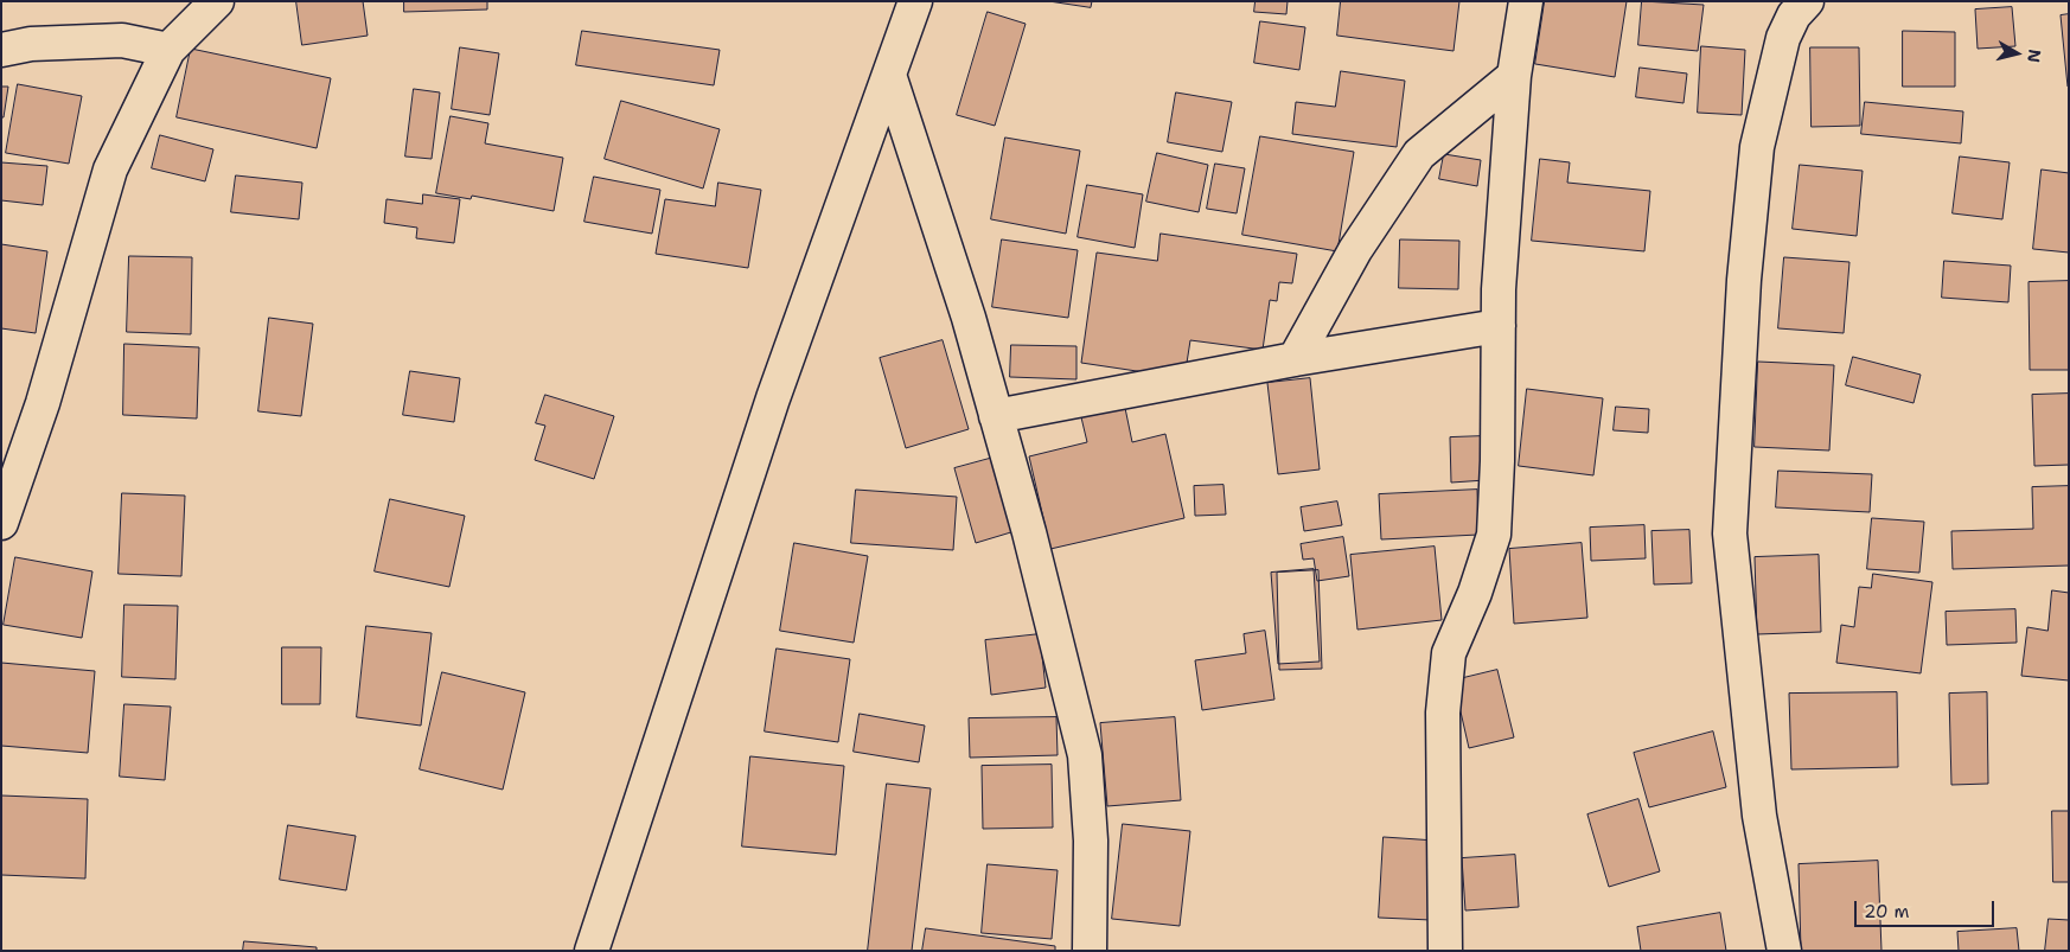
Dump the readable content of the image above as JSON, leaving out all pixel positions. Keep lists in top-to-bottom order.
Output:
{
  "scale_bar": "20 m",
  "north": "right"
}
